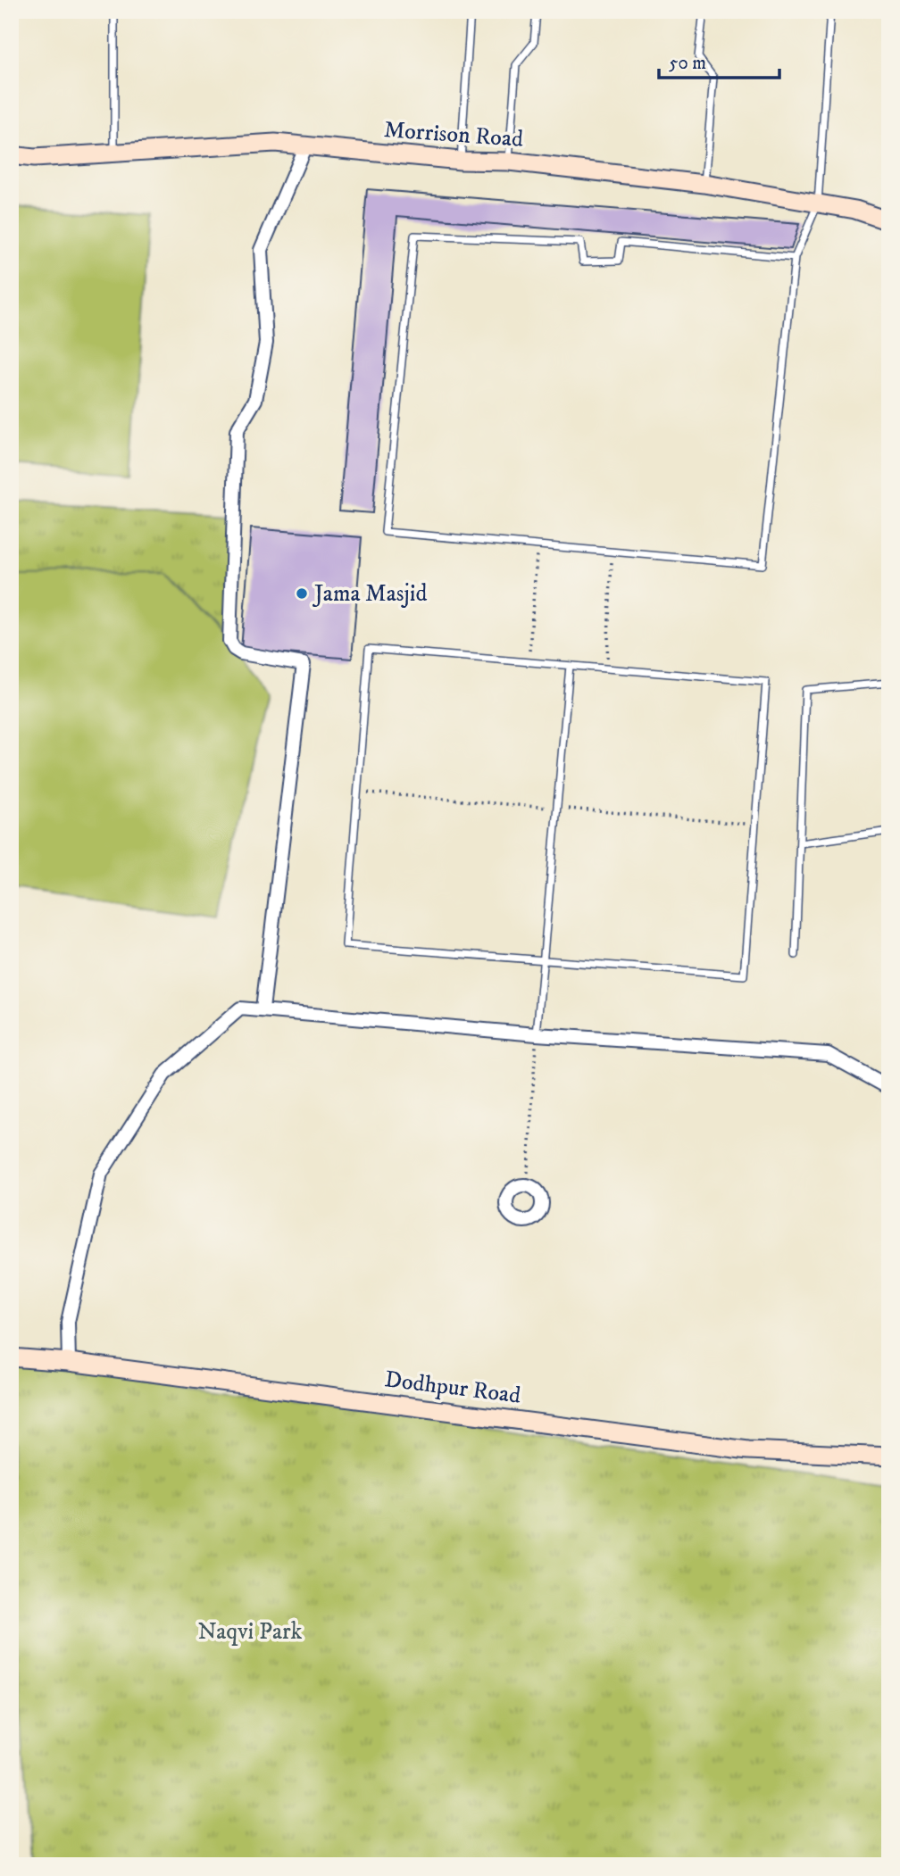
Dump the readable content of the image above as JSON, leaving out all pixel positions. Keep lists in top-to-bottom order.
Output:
{
  "streets": {
    "street": ["Morrison Road", "Dodhpur Road"]
  },
  "parks": ["Naqvi Park"],
  "places": ["Jama Masjid"],
  "scale_bar": "50 m"
}
